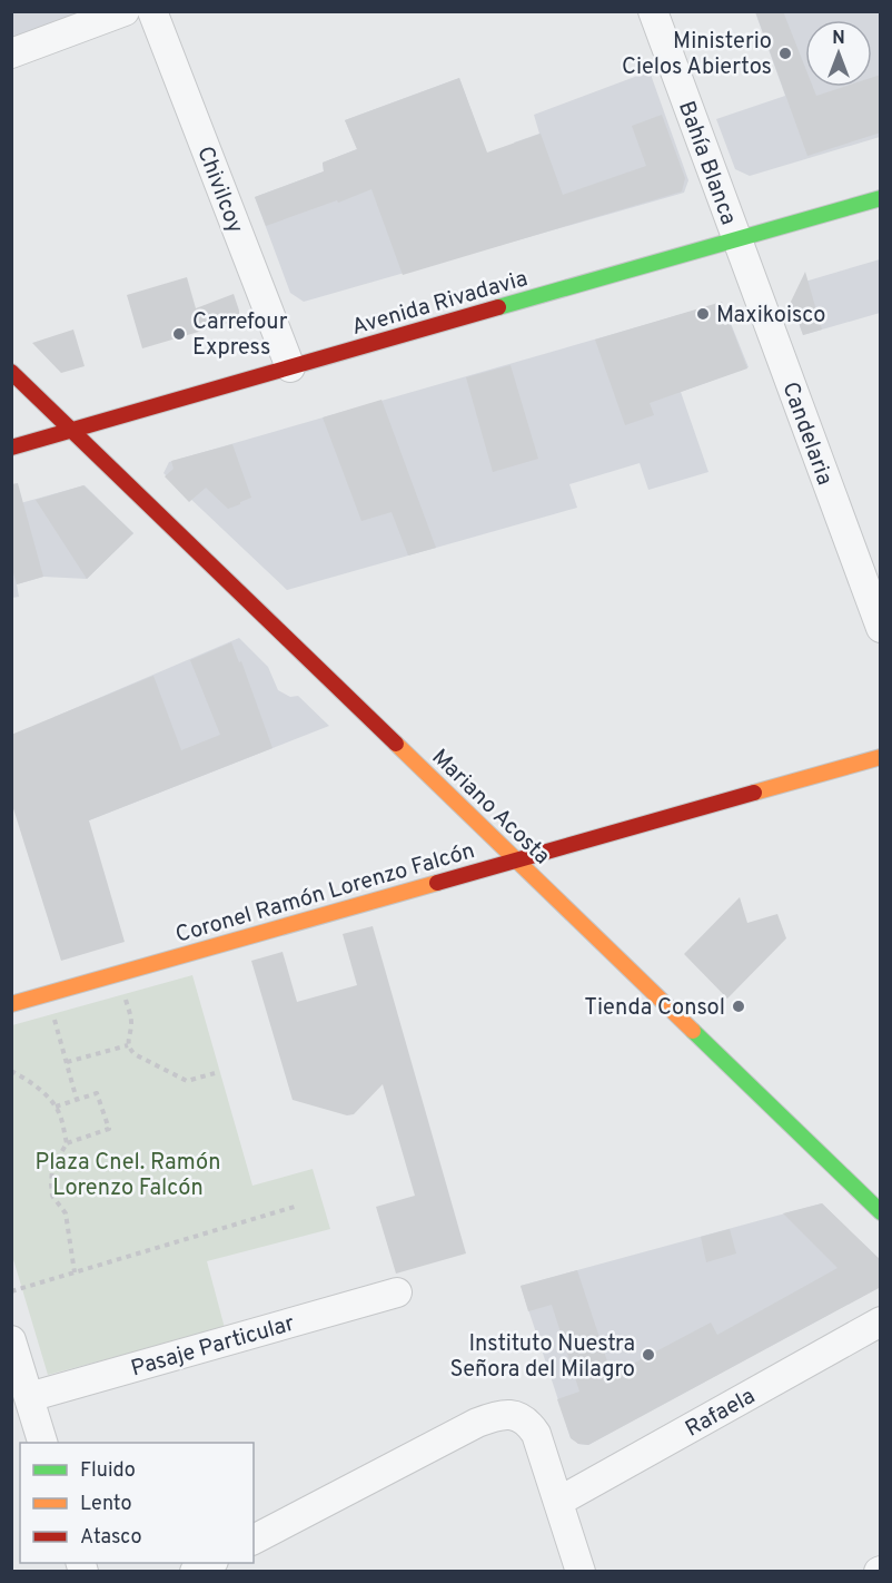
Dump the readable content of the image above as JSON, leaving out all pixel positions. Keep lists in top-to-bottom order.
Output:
{
  "streets": {
    "street": [
      "Bahía Blanca",
      "Chivilcoy",
      "Avenida Rivadavia",
      "Candelaria",
      "Mariano Acosta",
      "Coronel Ramón Lorenzo Falcón",
      "Pasaje Particular",
      "Rafaela"
    ]
  },
  "crossings": [
    ["Bahía Blanca", "Avenida Rivadavia"],
    ["Bahía Blanca", "Candelaria"],
    ["Chivilcoy", "Avenida Rivadavia"],
    ["Avenida Rivadavia", "Candelaria"],
    ["Avenida Rivadavia", "Mariano Acosta"],
    ["Mariano Acosta", "Coronel Ramón Lorenzo Falcón"]
  ],
  "parks": ["Plaza Cnel. Ramón Lorenzo Falcón"],
  "places": [
    "Ministerio Cielos Abiertos",
    "Maxikoisco",
    "Carrefour Express",
    "Tienda Consol",
    "Instituto Nuestra Señora del Milagro"
  ],
  "legend": ["Fluido", "Lento", "Atasco"],
  "north": "top"
}
